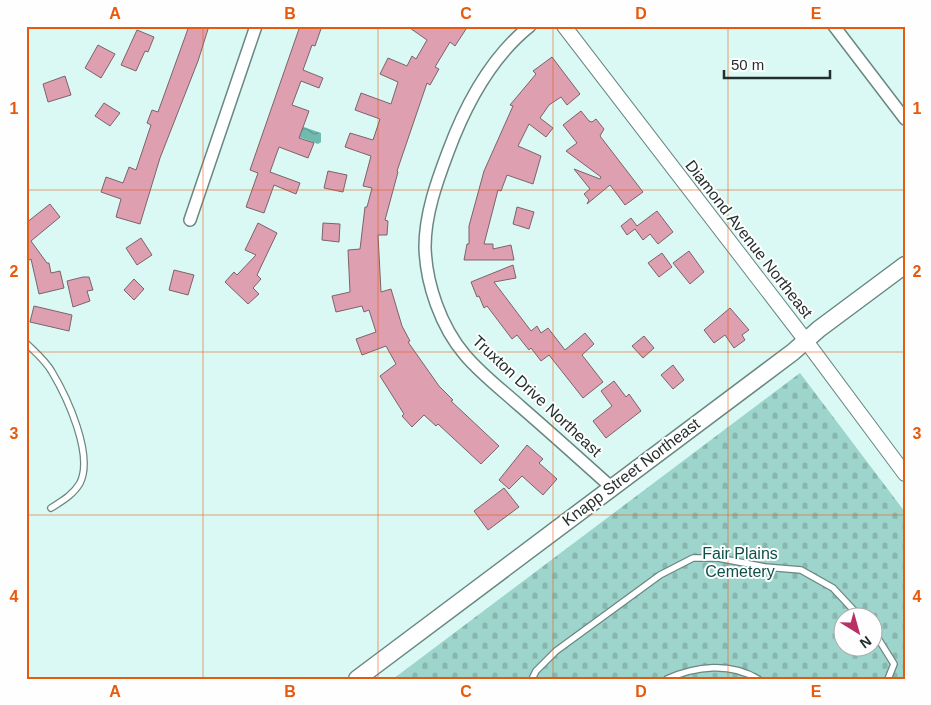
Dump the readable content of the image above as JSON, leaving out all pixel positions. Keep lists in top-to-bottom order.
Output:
{
  "streets": {
    "main road": ["Knapp Street Northeast"],
    "street": ["Diamond Avenue Northeast", "Truxton Drive Northeast"]
  },
  "crossings": [
    ["Diamond Avenue Northeast", "Knapp Street Northeast"],
    ["Truxton Drive Northeast", "Knapp Street Northeast"]
  ],
  "parks": ["Fair Plains Cemetery"],
  "scale_bar": "50 m",
  "north": "bottom right",
  "grid": {
    "columns": [
      "A",
      "B",
      "C",
      "D",
      "E"
    ],
    "rows": [
      "1",
      "2",
      "3",
      "4"
    ]
  }
}
